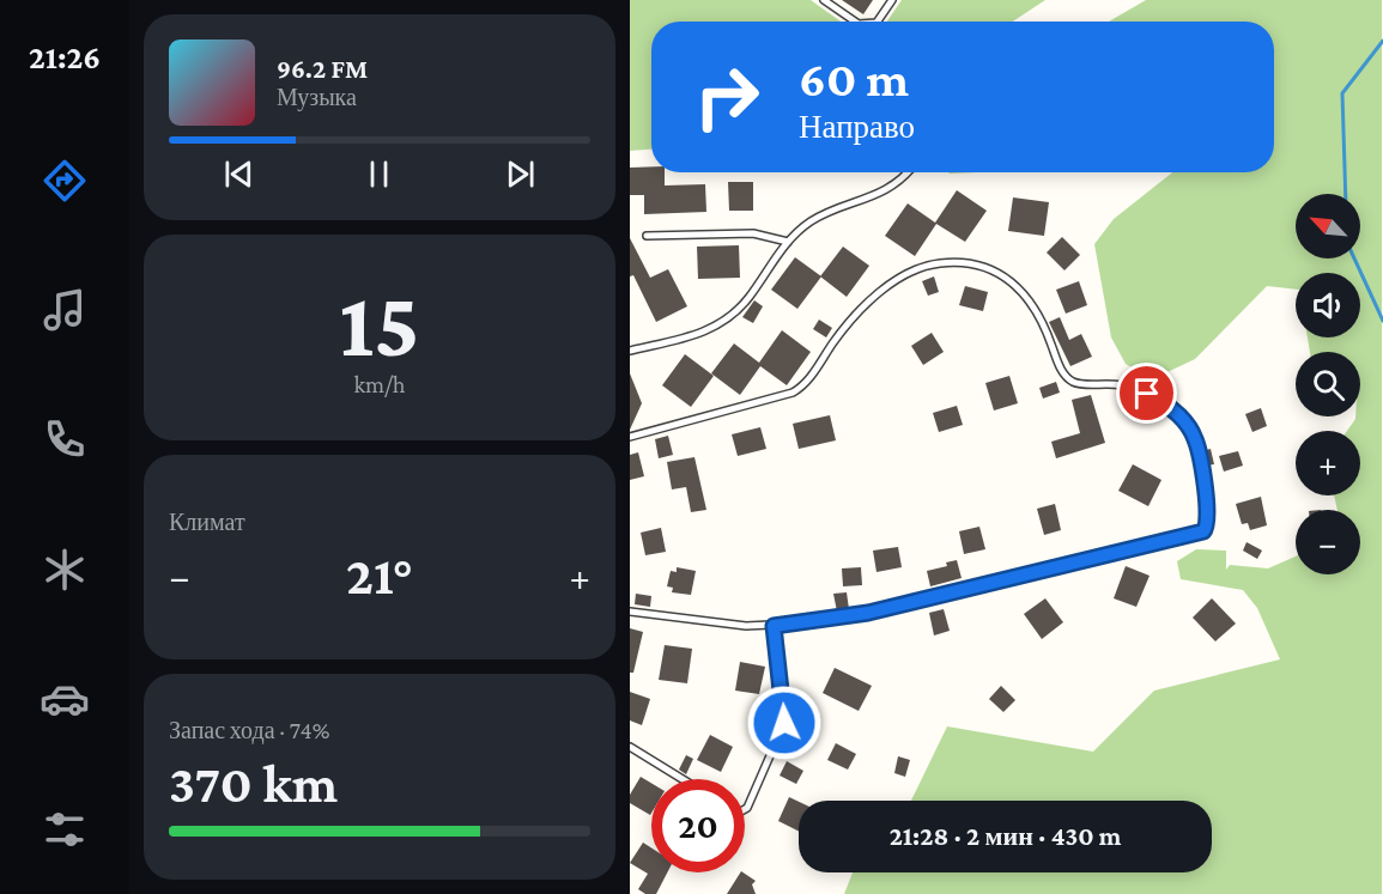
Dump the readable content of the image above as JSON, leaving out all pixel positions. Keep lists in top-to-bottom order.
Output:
{
  "north": "top left",
  "page": {
    "tabs": "21:26",
    "turn": ["60 m", "Направо"],
    "song": ["96.2 FM", "Музыка"],
    "map_buttons": ["+", "−"],
    "tile": [
      ["15", "km/h"],
      "Климат",
      ["Запас хода · 74%", "370 km"]
    ],
    "heat": ["−", "21°", "+"],
    "limit": "20",
    "trip": "21:28 · 2 мин · 430 m"
  }
}
